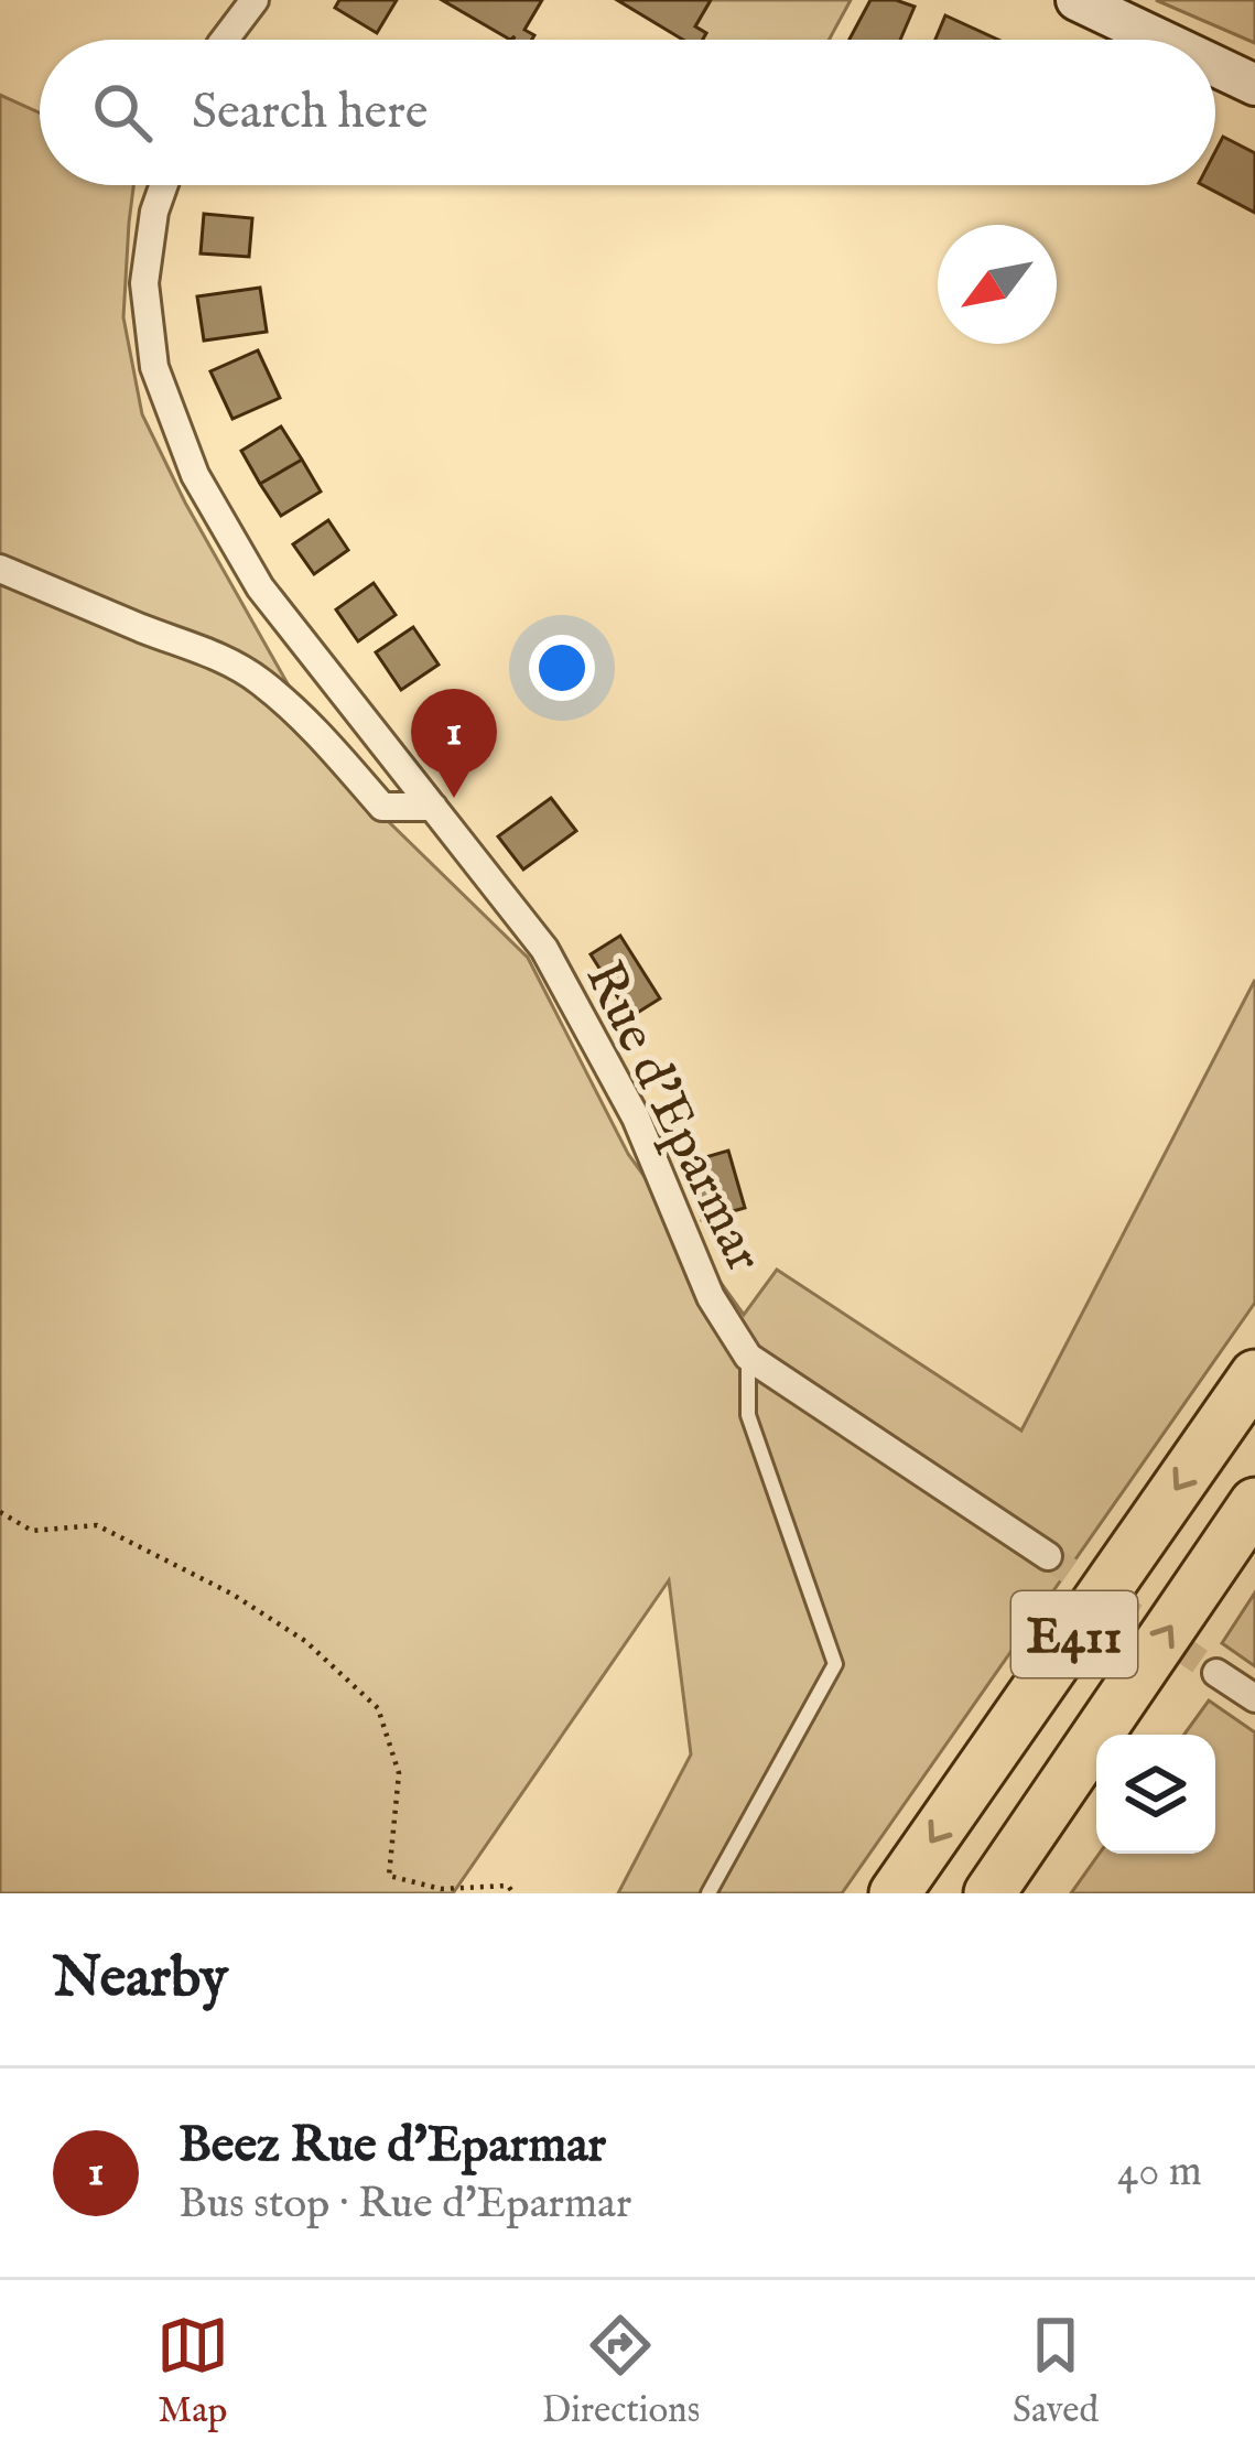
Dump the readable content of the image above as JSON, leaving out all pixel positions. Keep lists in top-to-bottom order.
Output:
{
  "streets": {
    "highway": ["E411"],
    "street": ["Rue d'Eparmar"]
  },
  "north": "bottom left",
  "page": {
    "search": "Search here",
    "pins": "1",
    "heading": "Nearby",
    "list": [
      {
        "mark": "1",
        "name": "Beez Rue d'Eparmar",
        "note": "Bus stop · Rue d'Eparmar",
        "value": "40 m"
      }
    ],
    "nav": ["Map", "Directions", "Saved"]
  }
}
